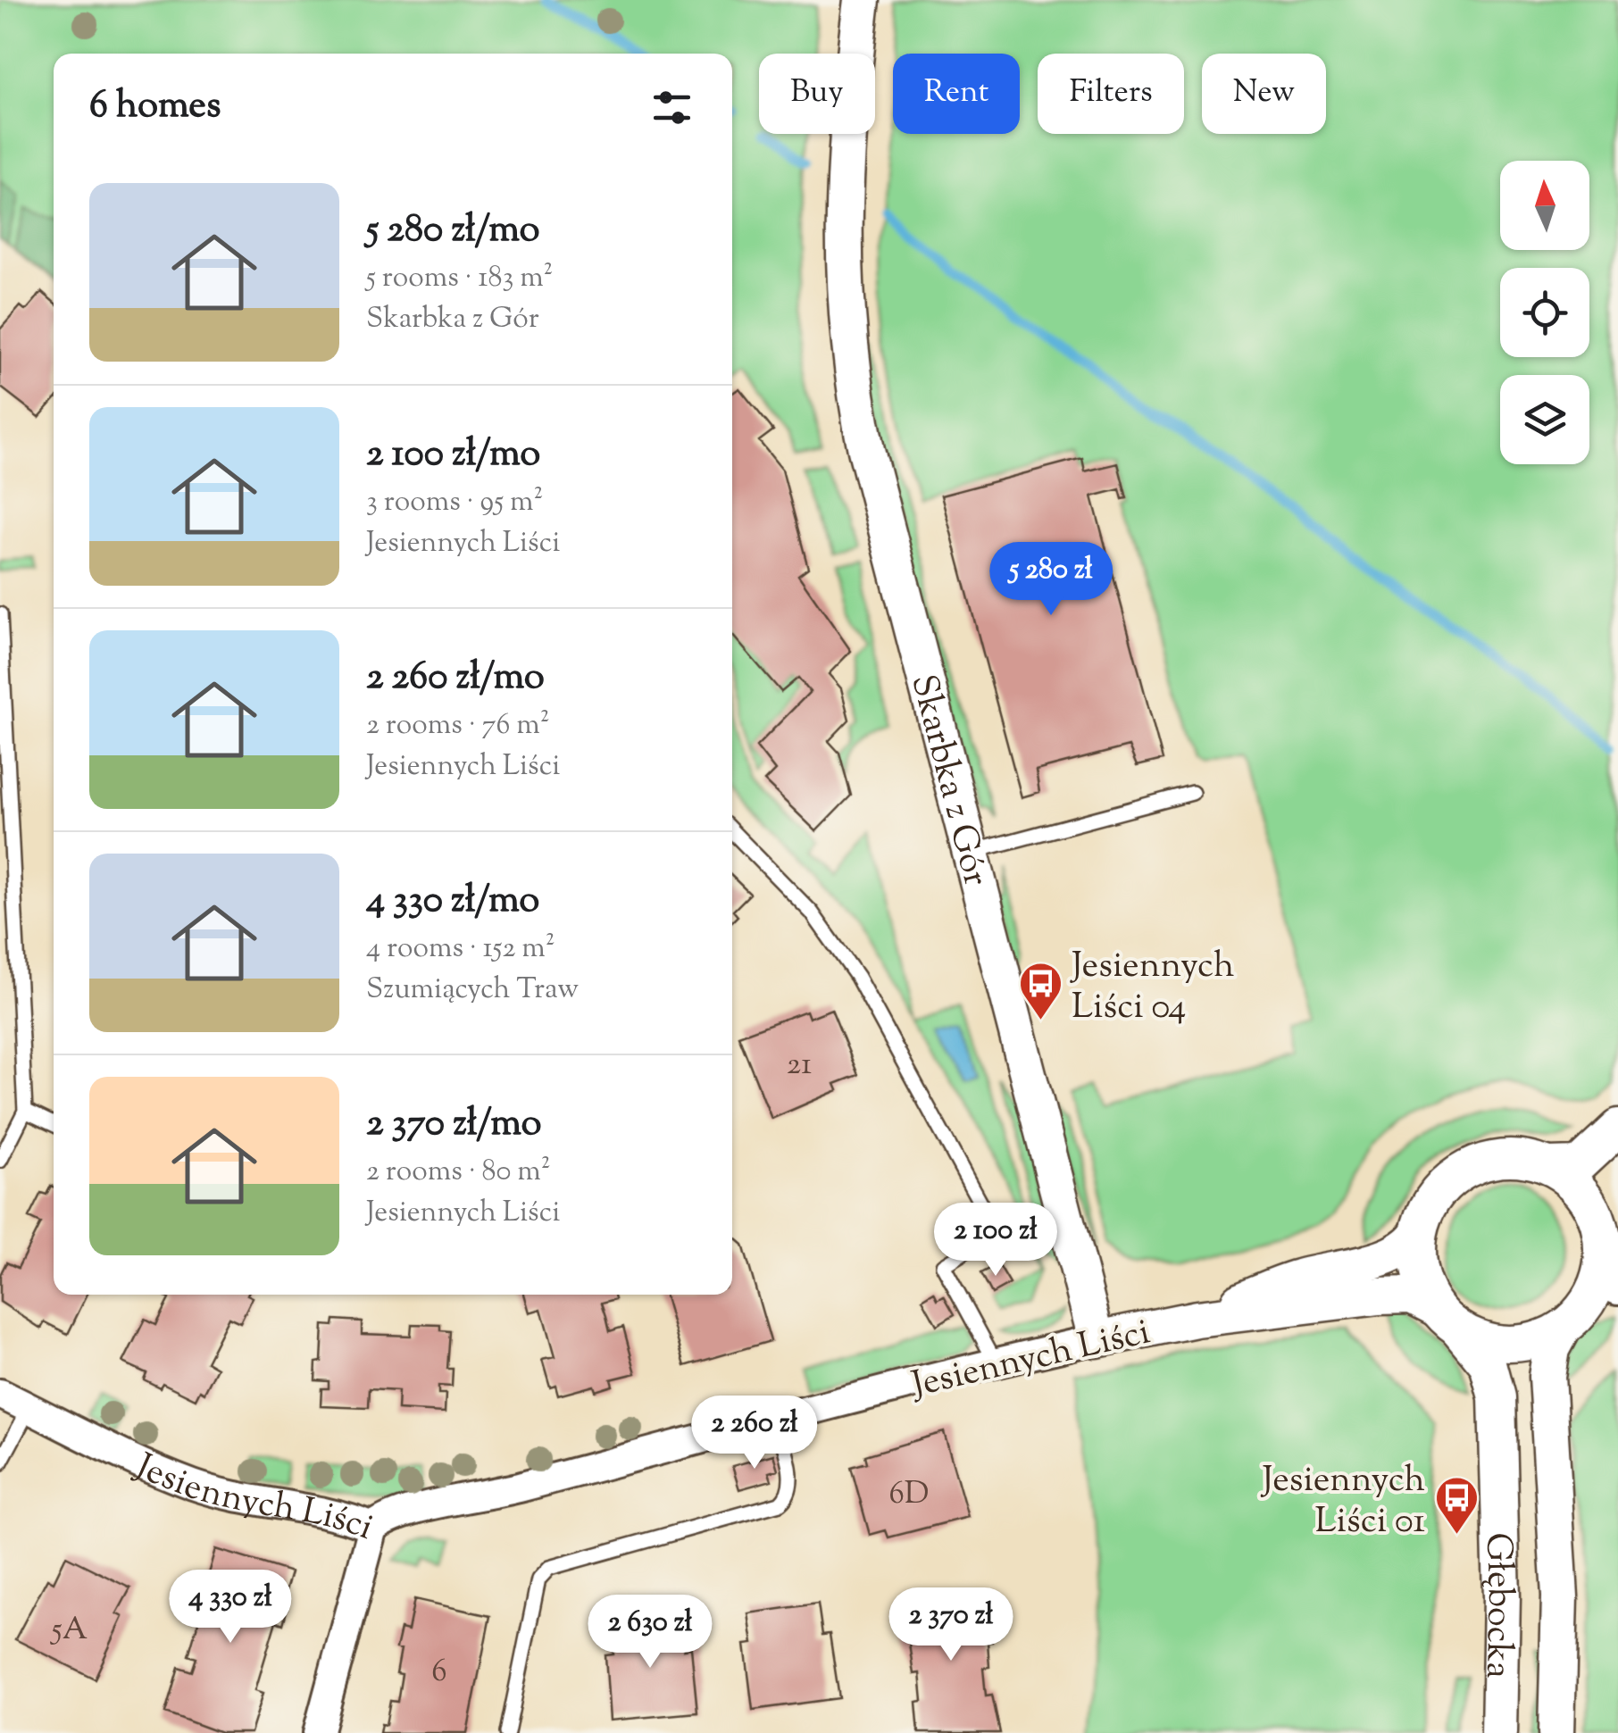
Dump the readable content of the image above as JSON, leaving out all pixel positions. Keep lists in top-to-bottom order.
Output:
{
  "streets": {
    "street": ["Skarbka z Gór", "Jesiennych Liści", "Głębocka"]
  },
  "crossings": [
    ["Skarbka z Gór", "Jesiennych Liści"],
    ["Jesiennych Liści", "Głębocka"]
  ],
  "places": {
    "bus stop": ["Jesiennych Liści 04", "Jesiennych Liści 01"]
  },
  "house_numbers": [
    "21",
    "6D",
    "5A",
    "6"
  ],
  "north": "top",
  "page": {
    "chip": [
      "Buy",
      "Rent",
      "Filters",
      "New"
    ],
    "heading": "6 homes",
    "list": [
      {
        "name": "5 280 zł/mo",
        "note": "5 rooms · 183 m² · Skarbka z Gór"
      },
      {
        "name": "2 100 zł/mo",
        "note": "3 rooms · 95 m² · Jesiennych Liści"
      },
      {
        "name": "2 260 zł/mo",
        "note": "2 rooms · 76 m² · Jesiennych Liści"
      },
      {
        "name": "4 330 zł/mo",
        "note": "4 rooms · 152 m² · Szumiących Traw"
      },
      {
        "name": "2 370 zł/mo",
        "note": "2 rooms · 80 m² · Jesiennych Liści"
      }
    ],
    "price": [
      "5 280 zł",
      "2 100 zł",
      "2 260 zł",
      "4 330 zł",
      "2 370 zł",
      "2 630 zł"
    ]
  }
}
